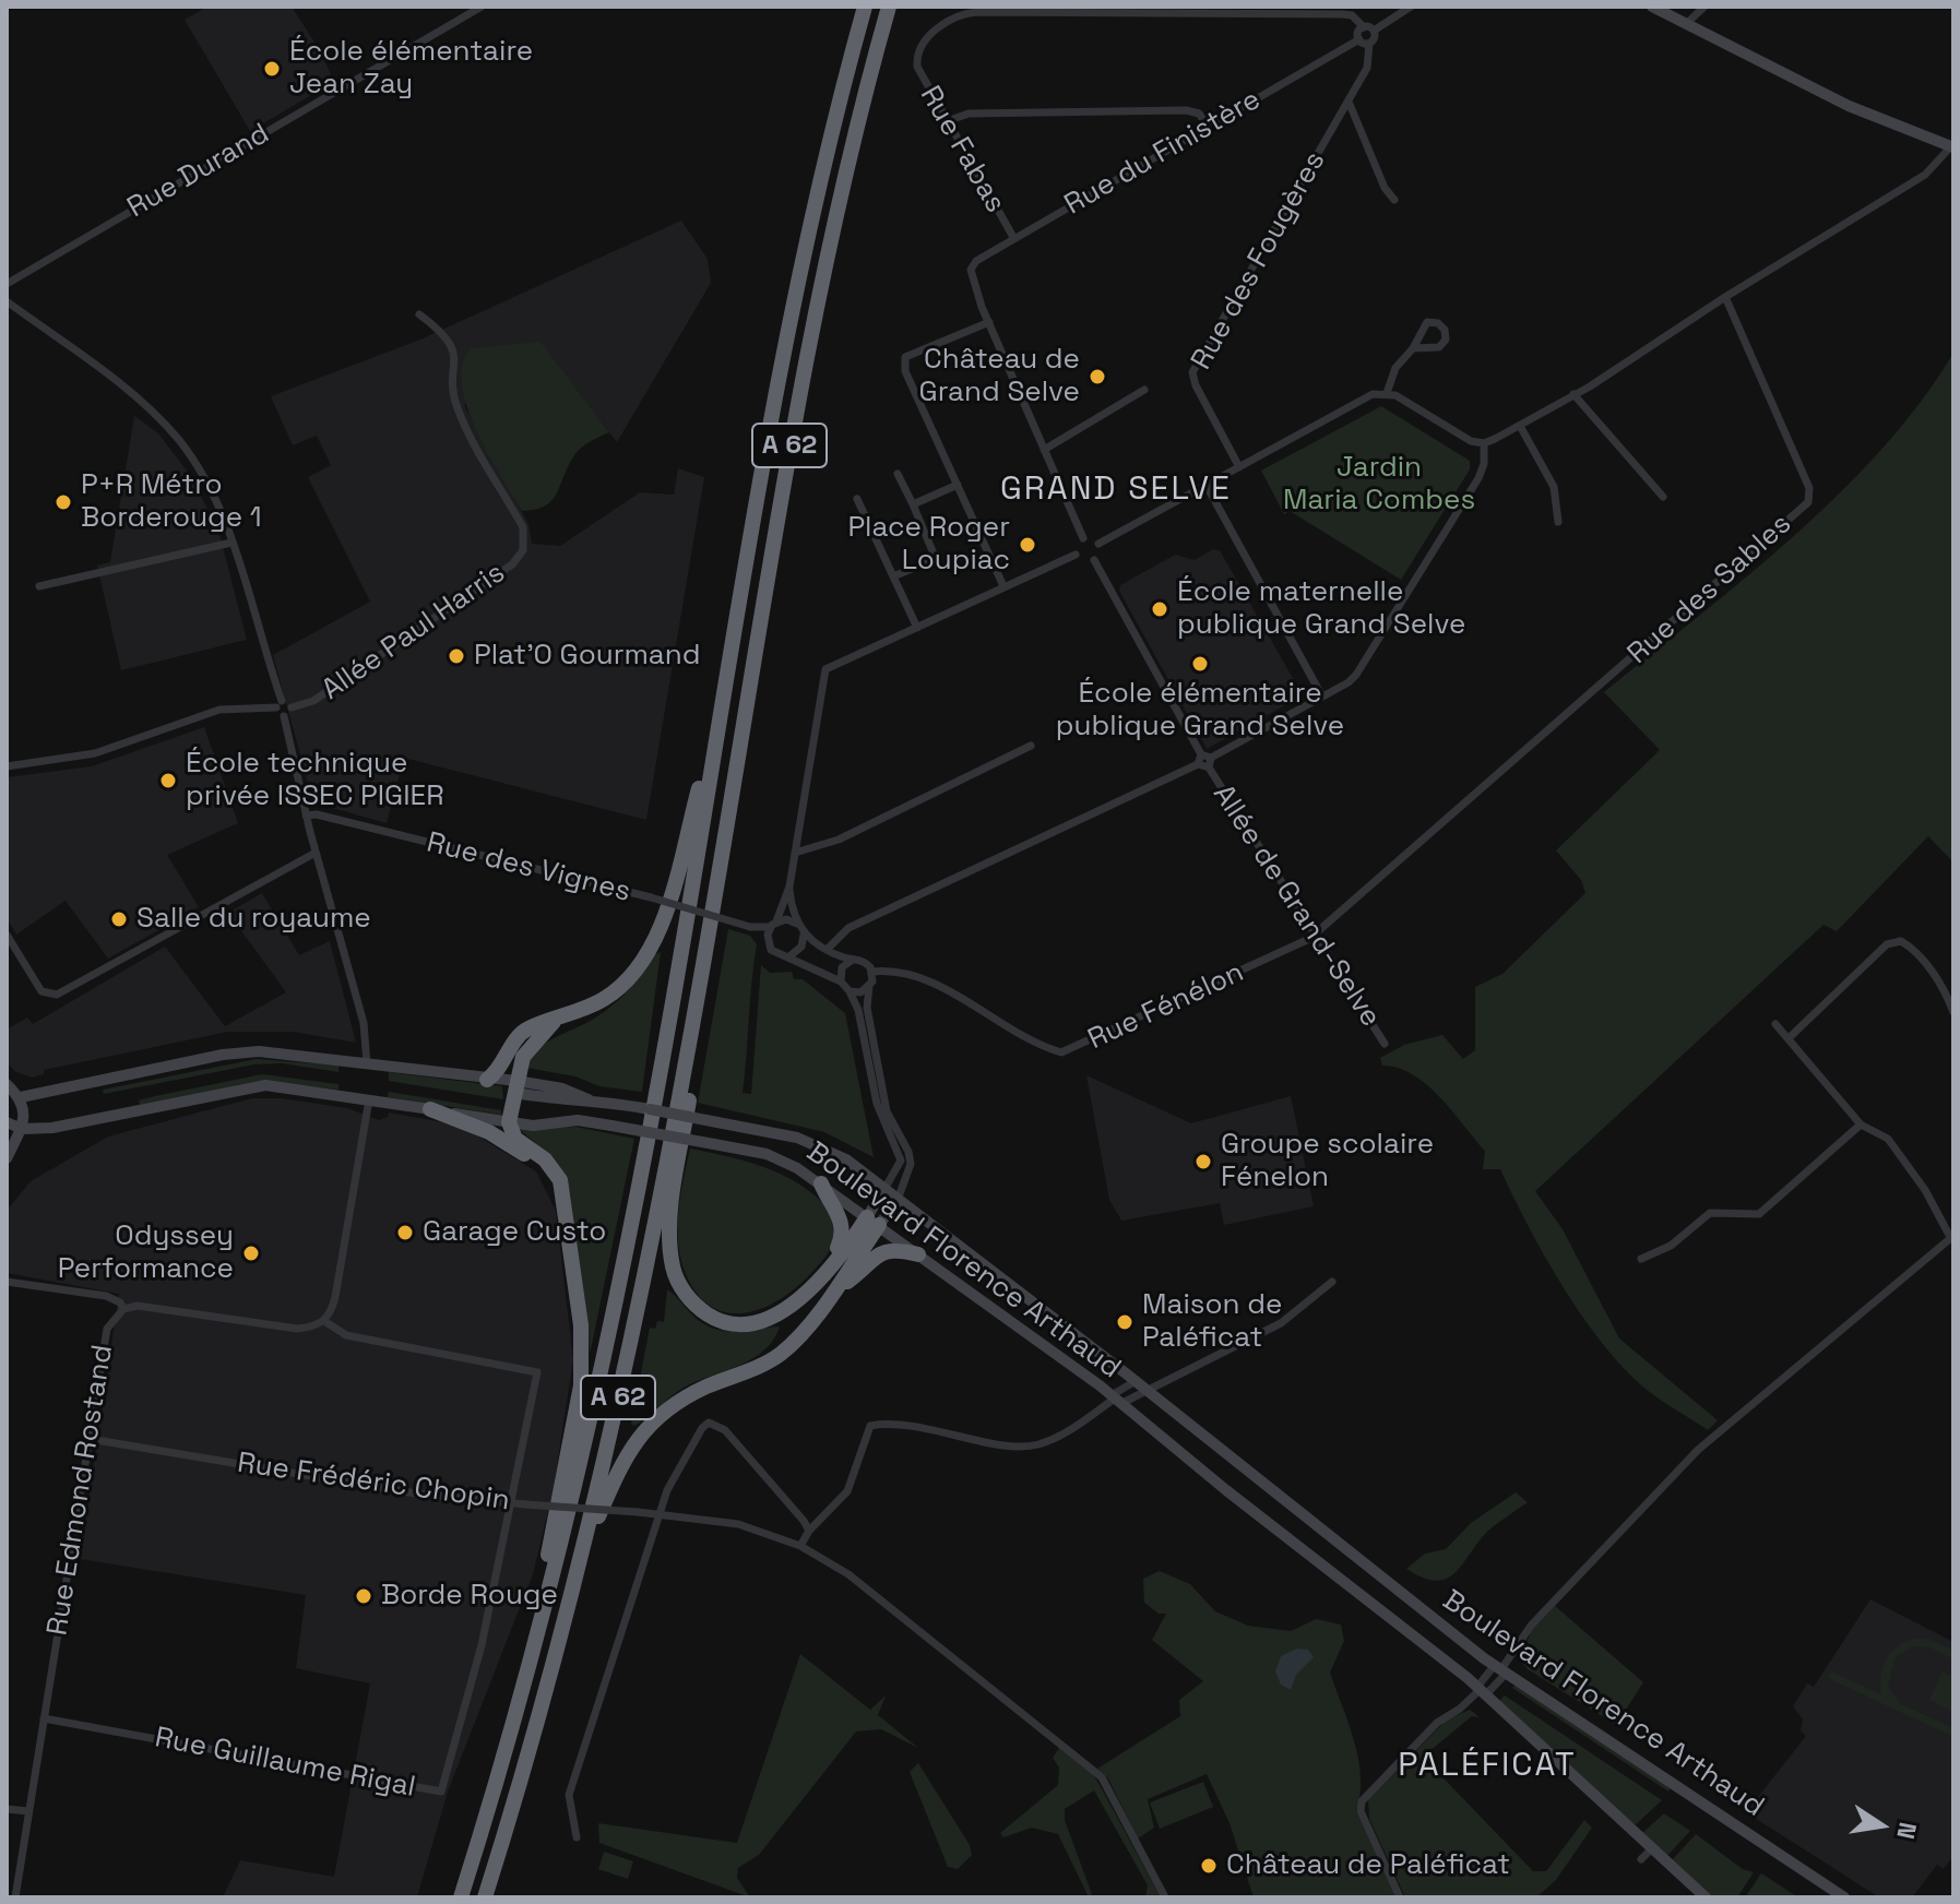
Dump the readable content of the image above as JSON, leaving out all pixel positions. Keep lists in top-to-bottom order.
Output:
{
  "streets": {
    "highway": ["A 62"],
    "street": [
      "Rue Fabas",
      "Rue du Finistère",
      "Rue Durand",
      "Rue des Fougères",
      "Rue des Sables",
      "Allée Paul Harris",
      "Rue des Vignes",
      "Allée de Grand-Selve",
      "Rue Fénélon",
      "Boulevard Florence Arthaud",
      "Rue Frédéric Chopin",
      "Rue Edmond Rostand",
      "Rue Guillaume Rigal"
    ]
  },
  "crossings": [
    ["Rue Fabas", "Rue du Finistère"],
    ["Rue Fabas", "Rue des Fougères"],
    ["Rue des Sables", "Allée de Grand-Selve"],
    ["Rue des Sables", "Rue Fénélon"],
    ["Allée de Grand-Selve", "Rue Fénélon"],
    ["Rue Frédéric Chopin", "Rue Edmond Rostand"],
    ["Rue Frédéric Chopin", "Rue Guillaume Rigal"],
    ["Rue Edmond Rostand", "Rue Guillaume Rigal"]
  ],
  "districts": ["GRAND SELVE", "PALÉFICAT"],
  "parks": ["Jardin Maria Combes"],
  "places": [
    "École élémentaire Jean Zay",
    "Château de Grand Selve",
    "P+R Métro Borderouge 1",
    "Place Roger Loupiac",
    "École maternelle publique Grand Selve",
    "Plat'O Gourmand",
    "École élémentaire publique Grand Selve",
    "École technique privée ISSEC PIGIER",
    "Salle du royaume",
    "Groupe scolaire Fénelon",
    "Garage Custo",
    "Odyssey Performance",
    "Maison de Paléficat",
    "Borde Rouge",
    "Château de Paléficat"
  ],
  "north": "right"
}
